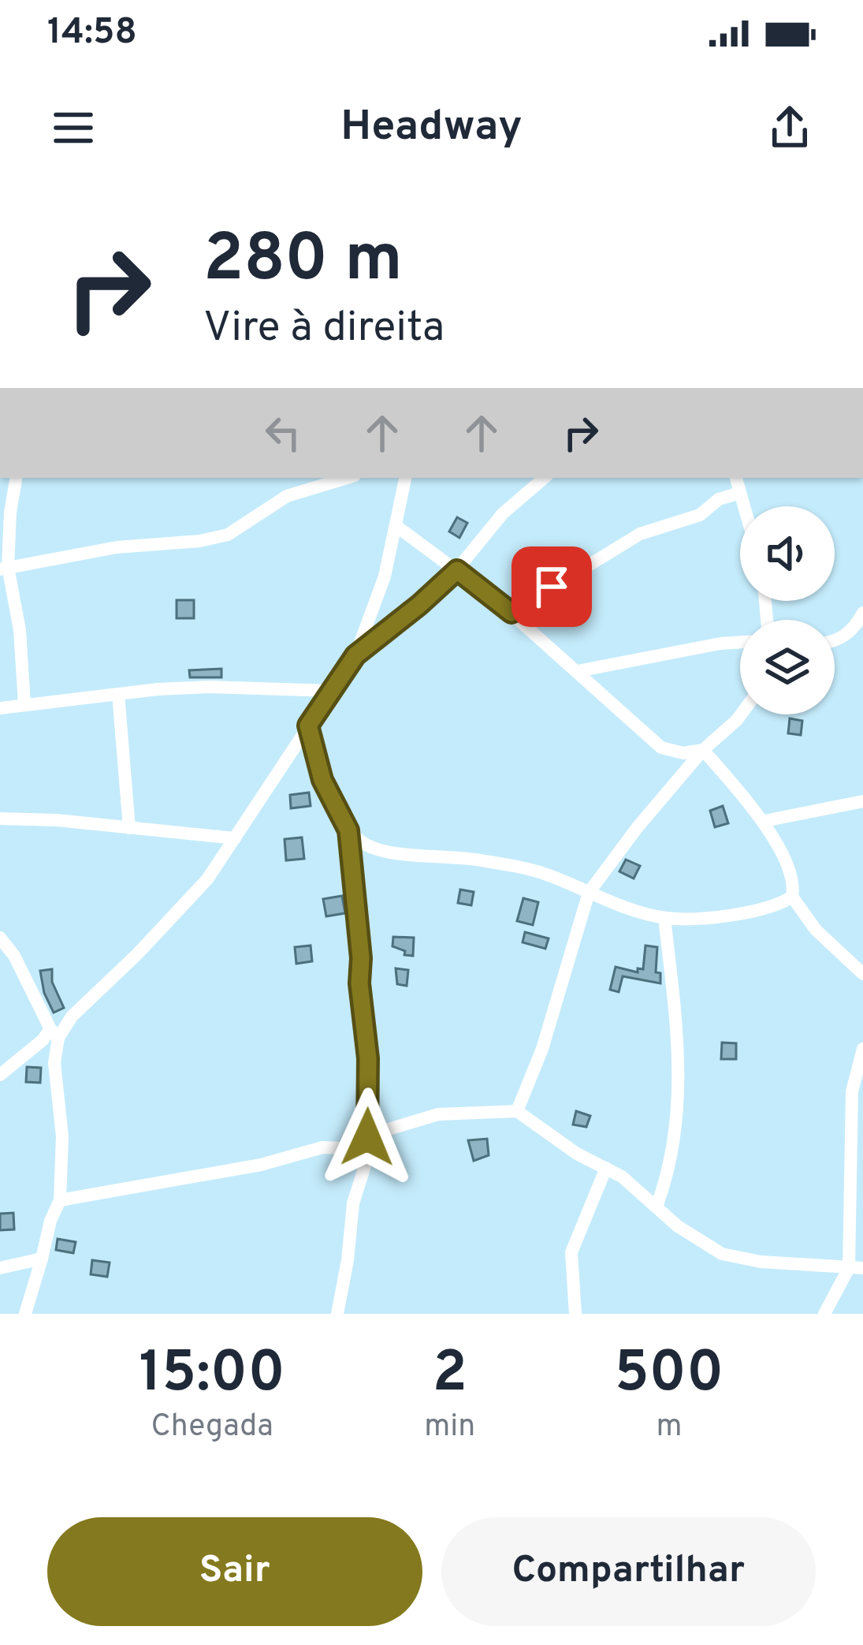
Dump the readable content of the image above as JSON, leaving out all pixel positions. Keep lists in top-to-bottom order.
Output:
{
  "page": {
    "status": "14:58",
    "header": "Headway",
    "turn": ["280 m", "Vire à direita"],
    "eta": [
      "15:00",
      "Chegada",
      "2",
      "min",
      "500",
      "m"
    ],
    "buttons": ["Sair", "Compartilhar"]
  }
}
